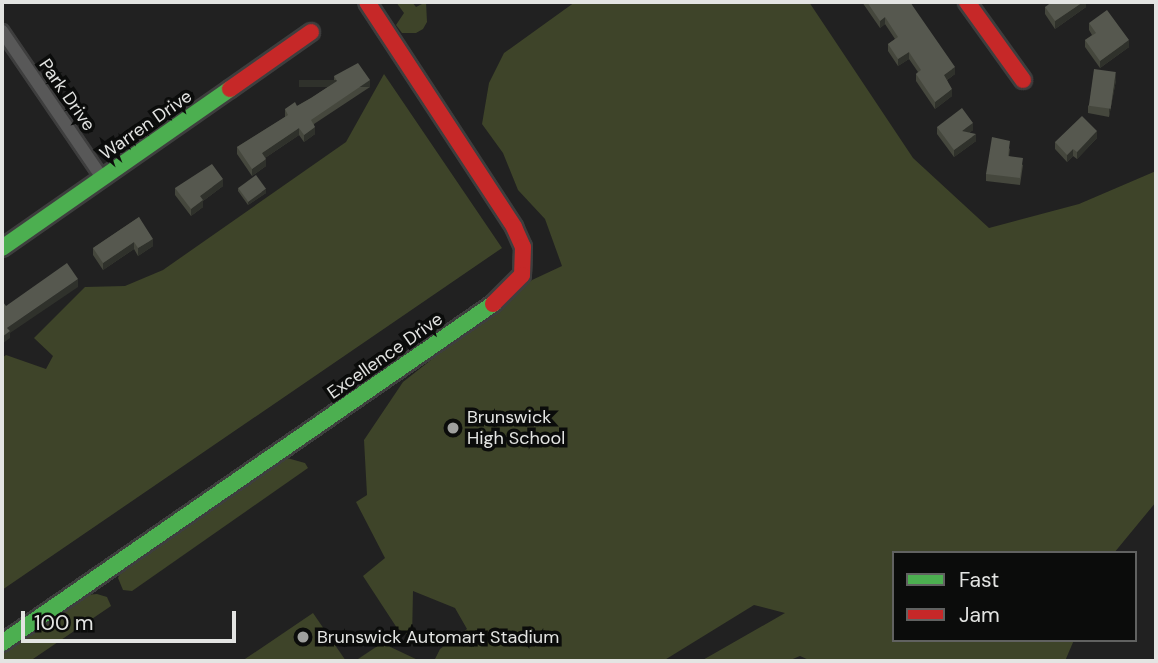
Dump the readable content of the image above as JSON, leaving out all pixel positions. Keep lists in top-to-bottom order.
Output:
{
  "streets": {
    "street": ["Park Drive", "Warren Drive", "Excellence Drive"]
  },
  "crossings": [
    ["Park Drive", "Warren Drive"]
  ],
  "places": ["Brunswick High School", "Brunswick Automart Stadium"],
  "legend": ["Fast", "Jam"],
  "scale_bar": "100 m"
}
